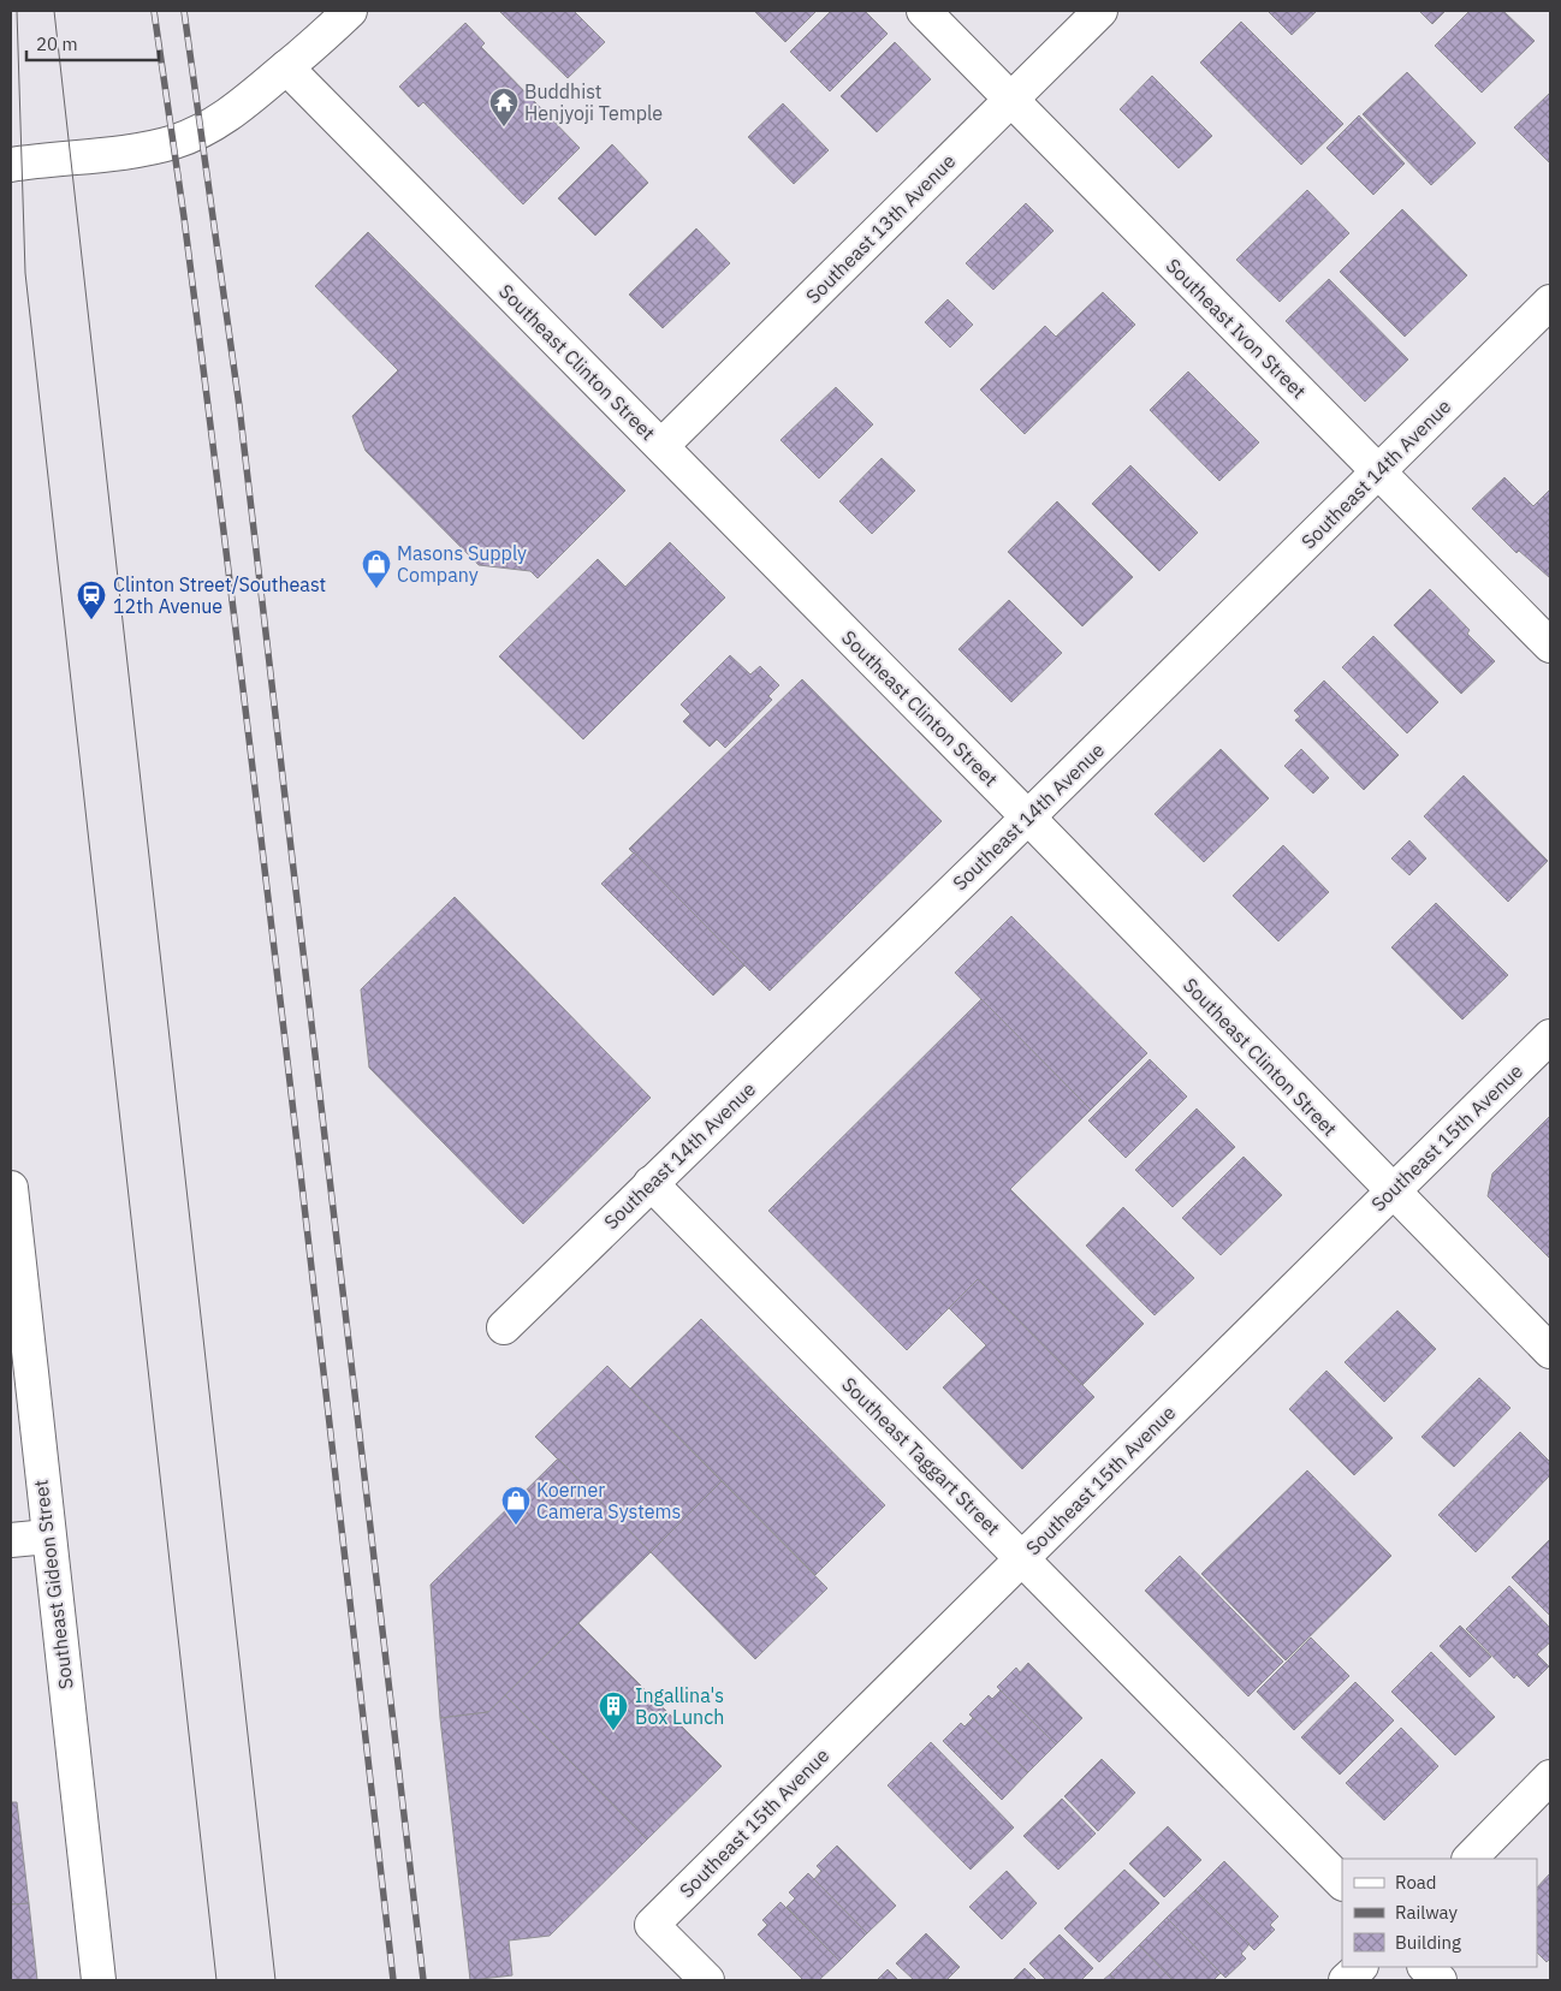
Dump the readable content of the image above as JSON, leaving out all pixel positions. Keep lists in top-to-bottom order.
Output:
{
  "streets": {
    "street": [
      "Southeast 13th Avenue",
      "Southeast Ivon Street",
      "Southeast Clinton Street",
      "Southeast 14th Avenue",
      "Southeast 15th Avenue",
      "Southeast Taggart Street",
      "Southeast Gideon Street"
    ]
  },
  "crossings": [
    ["Southeast 13th Avenue", "Southeast Ivon Street"],
    ["Southeast 13th Avenue", "Southeast Clinton Street"],
    ["Southeast Ivon Street", "Southeast 14th Avenue"],
    ["Southeast Clinton Street", "Southeast 14th Avenue"],
    ["Southeast Clinton Street", "Southeast 15th Avenue"],
    ["Southeast 14th Avenue", "Southeast Taggart Street"],
    ["Southeast 15th Avenue", "Southeast Taggart Street"]
  ],
  "places": {
    "temple": ["Buddhist Henjyoji Temple"],
    "shop": ["Masons Supply Company", "Koerner Camera Systems"],
    "station": ["Clinton Street/Southeast 12th Avenue"],
    "building": ["Ingallina's Box Lunch"]
  },
  "legend": ["Road", "Railway", "Building"],
  "scale_bar": "20 m"
}
